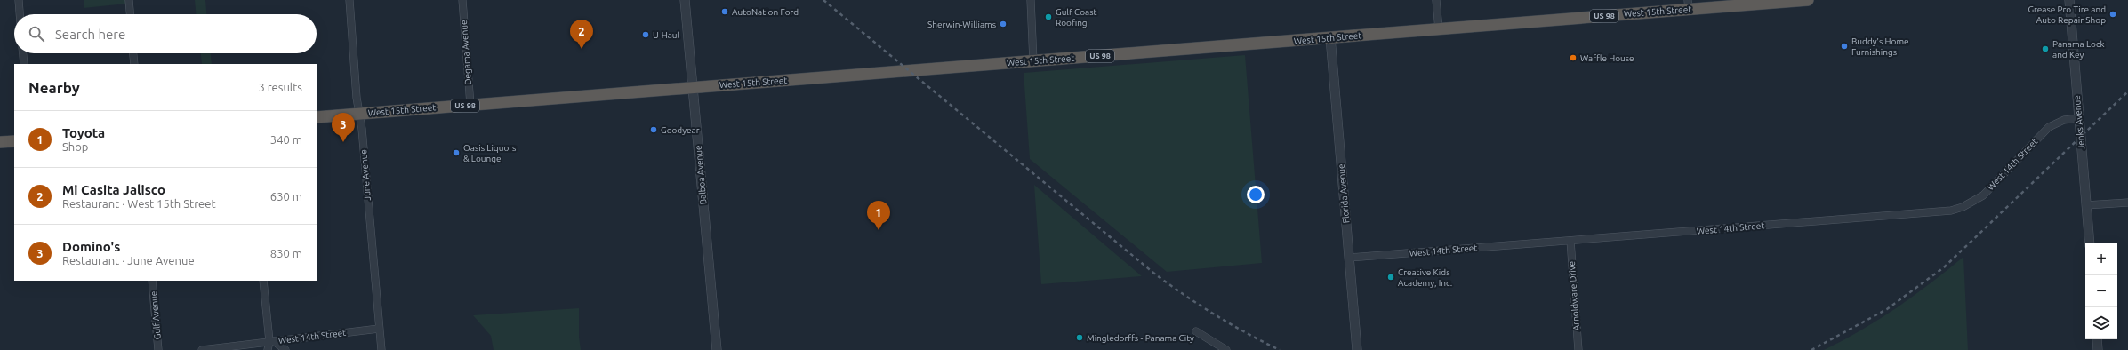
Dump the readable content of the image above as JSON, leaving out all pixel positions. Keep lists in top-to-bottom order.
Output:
{
  "streets": {
    "highway": ["West 15th Street", "US 98"],
    "street": [
      "Degama Avenue",
      "Jenks Avenue",
      "West 14th Street",
      "June Avenue",
      "Balboa Avenue",
      "Florida Avenue",
      "Arnoldware Drive",
      "Gulf Avenue"
    ]
  },
  "crossings": [
    ["West 15th Street", "Degama Avenue"],
    ["West 15th Street", "June Avenue"],
    ["West 15th Street", "Balboa Avenue"],
    ["West 15th Street", "Florida Avenue"],
    ["Jenks Avenue", "West 14th Street"],
    ["West 14th Street", "June Avenue"],
    ["West 14th Street", "Florida Avenue"],
    ["West 14th Street", "Arnoldware Drive"]
  ],
  "places": [
    "AutoNation Ford",
    "Grease Pro Tire and Auto Repair Shop",
    "Gulf Coast Roofing",
    "Sherwin-Williams",
    "U-Haul",
    "Buddy's Home Furnishings",
    "Panama Lock and Key",
    "Waffle House",
    "Goodyear",
    "Oasis Liquors & Lounge",
    "Creative Kids Academy, Inc.",
    "Mingledorffs - Panama City"
  ],
  "page": {
    "search": "Search here",
    "pins": ["2", "3", "1"],
    "heading": ["Nearby", "3 results"],
    "list": [
      {
        "mark": "1",
        "name": "Toyota",
        "note": "Shop",
        "value": "340 m"
      },
      {
        "mark": "2",
        "name": "Mi Casita Jalisco",
        "note": "Restaurant · West 15th Street",
        "value": "630 m"
      },
      {
        "mark": "3",
        "name": "Domino's",
        "note": "Restaurant · June Avenue",
        "value": "830 m"
      }
    ],
    "map_buttons": ["+", "−"]
  }
}
